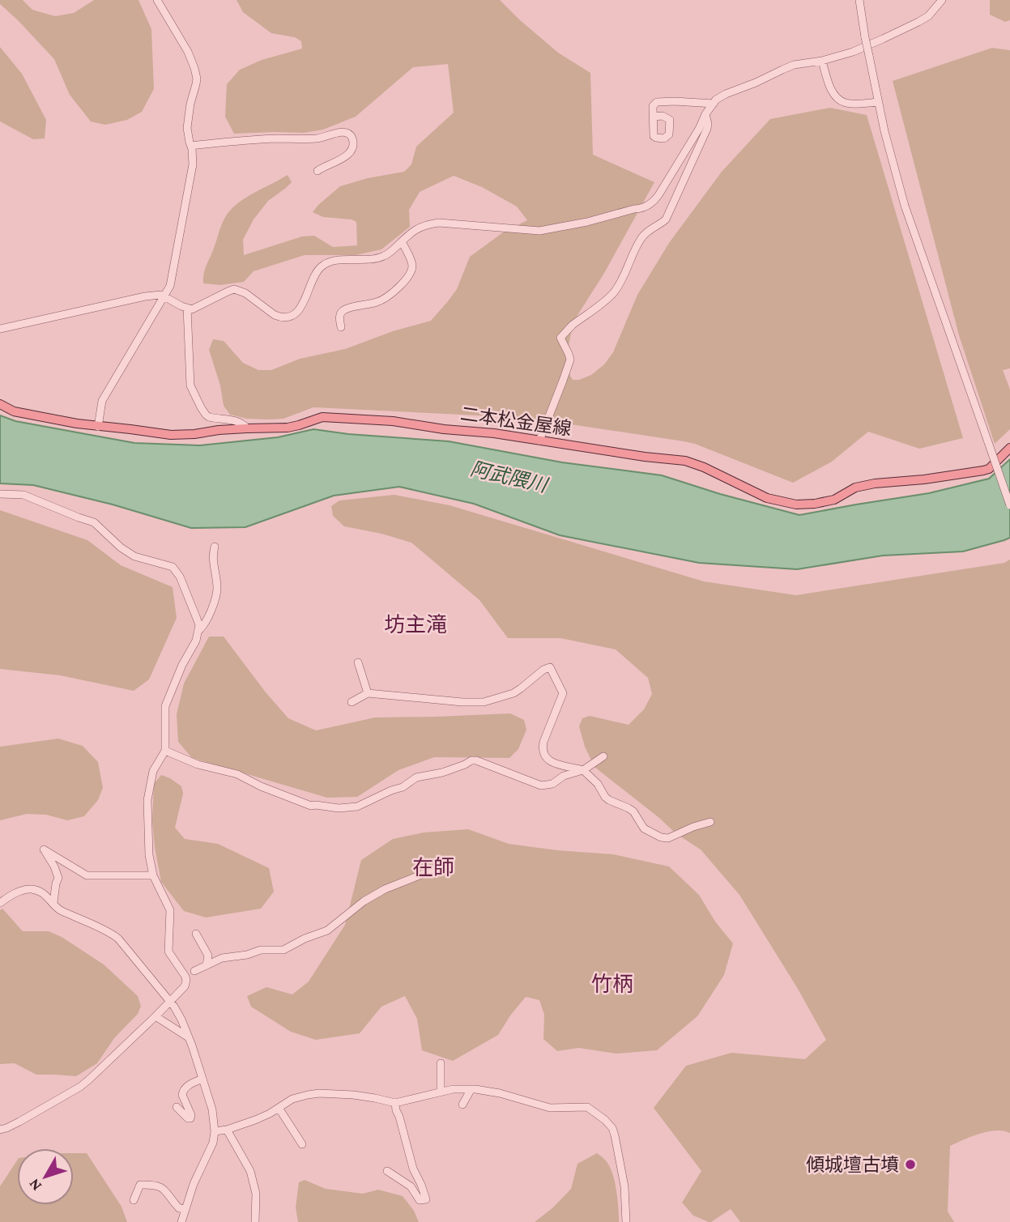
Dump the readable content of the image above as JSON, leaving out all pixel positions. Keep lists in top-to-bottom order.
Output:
{
  "streets": {
    "main road": ["二本松金屋線"]
  },
  "districts": ["坊主滝", "在師", "竹柄"],
  "water": ["阿武隈川"],
  "places": ["傾城壇古墳"],
  "north": "bottom left"
}
